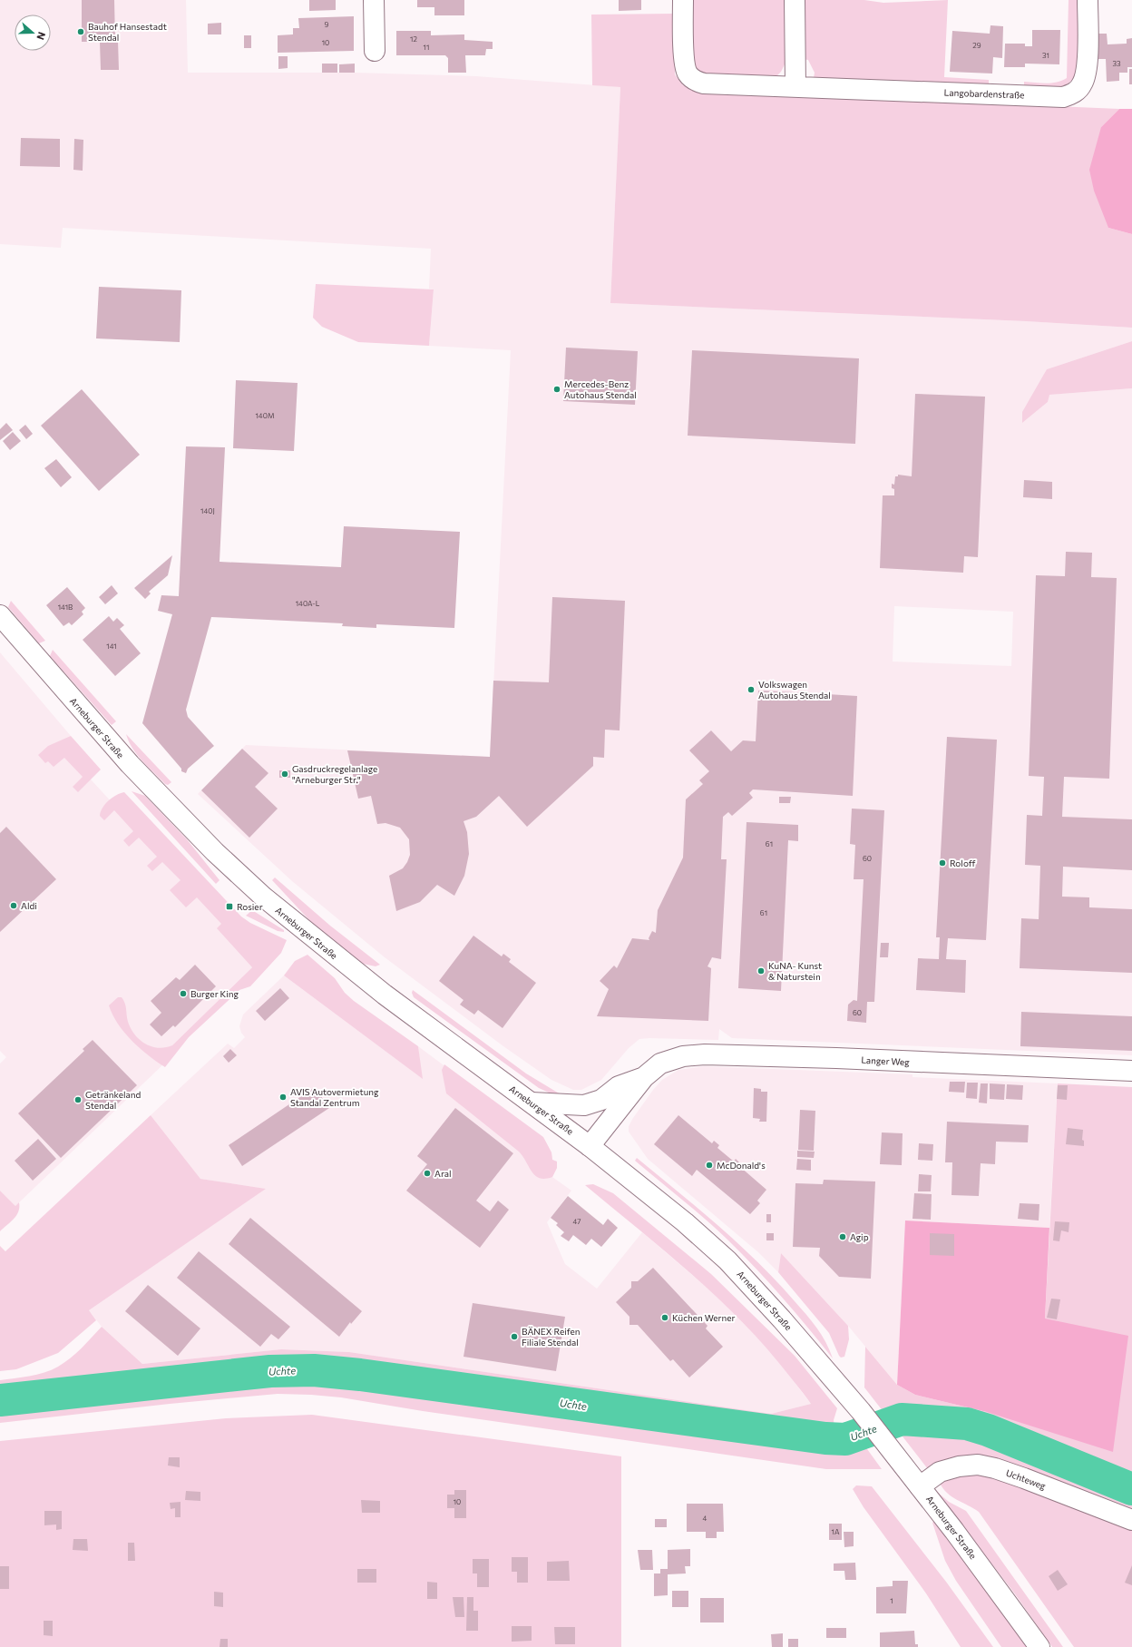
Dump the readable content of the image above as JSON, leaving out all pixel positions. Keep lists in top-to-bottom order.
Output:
{
  "streets": {
    "street": [
      "Langobardenstraße",
      "Arneburger Straße",
      "Langer Weg",
      "Uchteweg"
    ]
  },
  "crossings": [
    ["Arneburger Straße", "Langer Weg"],
    ["Arneburger Straße", "Uchteweg"]
  ],
  "water": ["Uchte"],
  "places": {
    "other": [
      "Bauhof Hansestadt Stendal",
      "Mercedes-Benz Autohaus Stendal",
      "Volkswagen Autohaus Stendal",
      "Gasdruckregelanlage \"Arneburger Str.\"",
      "Roloff",
      "Aldi",
      "KuNA- Kunst & Naturstein",
      "Burger King",
      "AVIS Autovermietung Standal Zentrum",
      "Getränkeland Stendal",
      "McDonald's",
      "Aral",
      "Agip",
      "Küchen Werner",
      "BÄNEX Reifen Filiale Stendal"
    ],
    "transit": ["Rosier"]
  },
  "house_numbers": [
    "9",
    "12",
    "10",
    "29",
    "11",
    "31",
    "33",
    "140M",
    "140J",
    "140A-L",
    "141B",
    "141",
    "61",
    "60",
    "61",
    "60",
    "47",
    "10",
    "4",
    "1A",
    "1"
  ],
  "north": "right"
}
